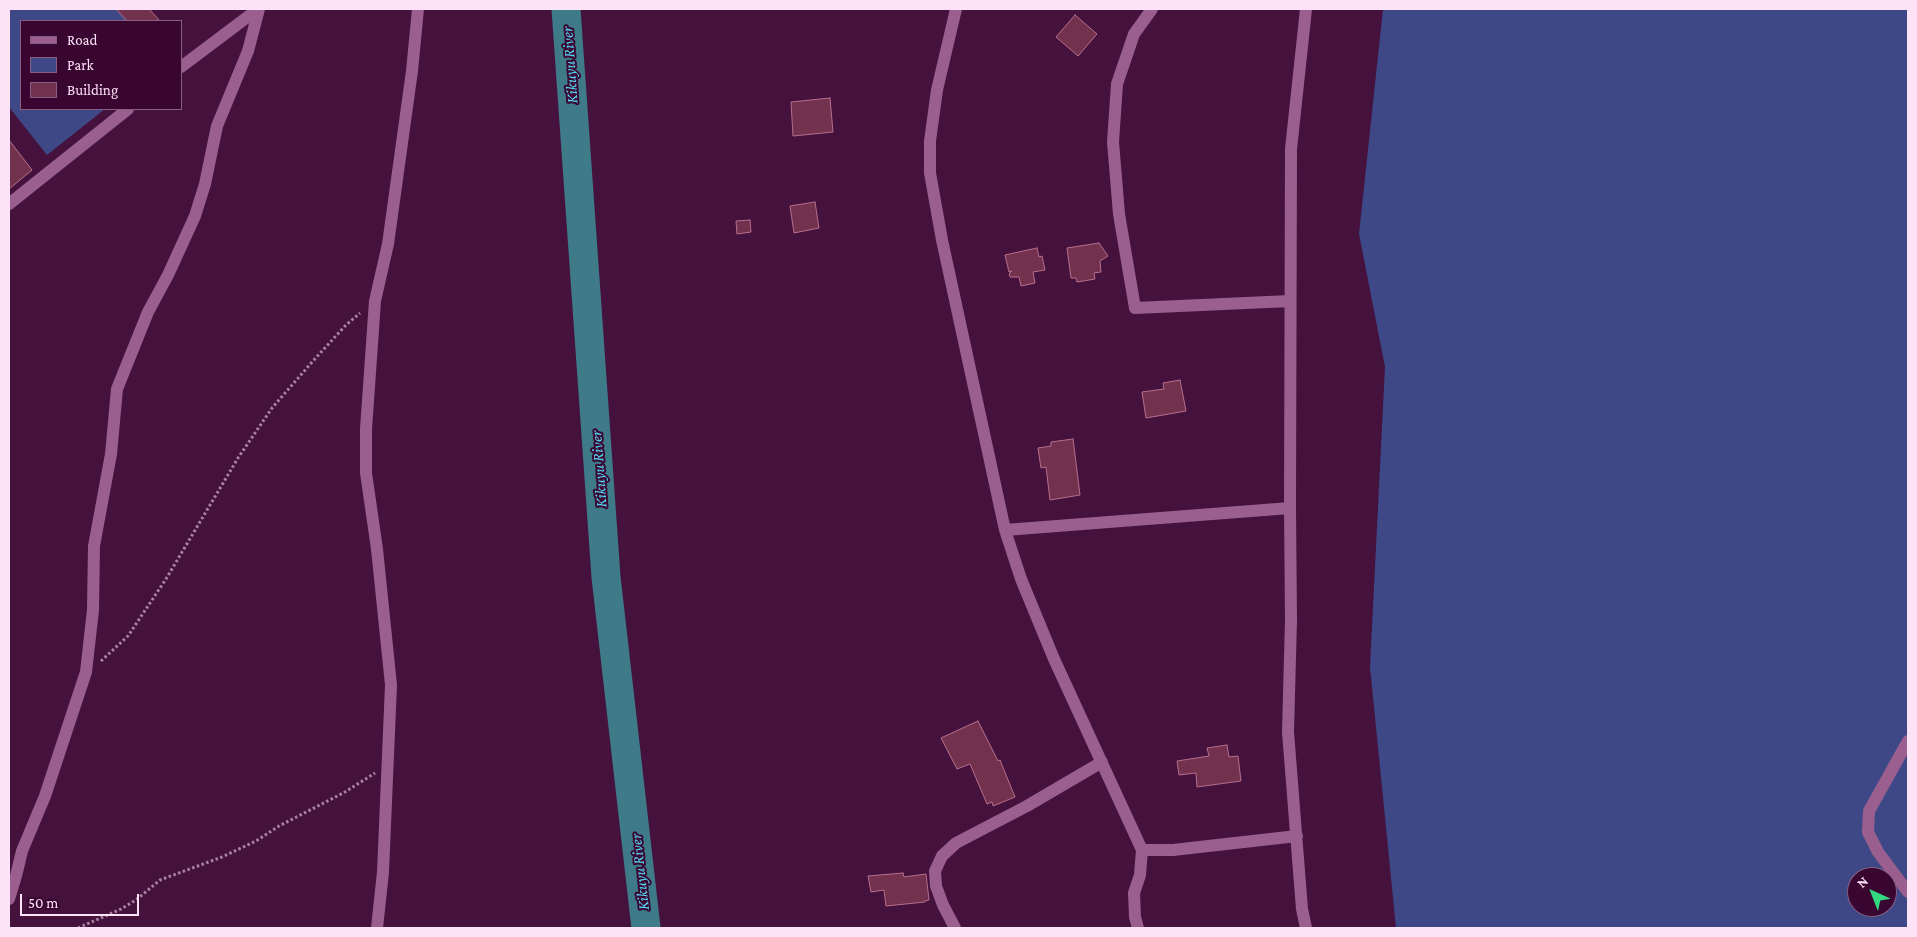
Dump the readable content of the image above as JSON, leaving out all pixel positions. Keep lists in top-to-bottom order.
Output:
{
  "water": ["Kikuyu River"],
  "legend": ["Road", "Park", "Building"],
  "scale_bar": "50 m",
  "north": "top left"
}
